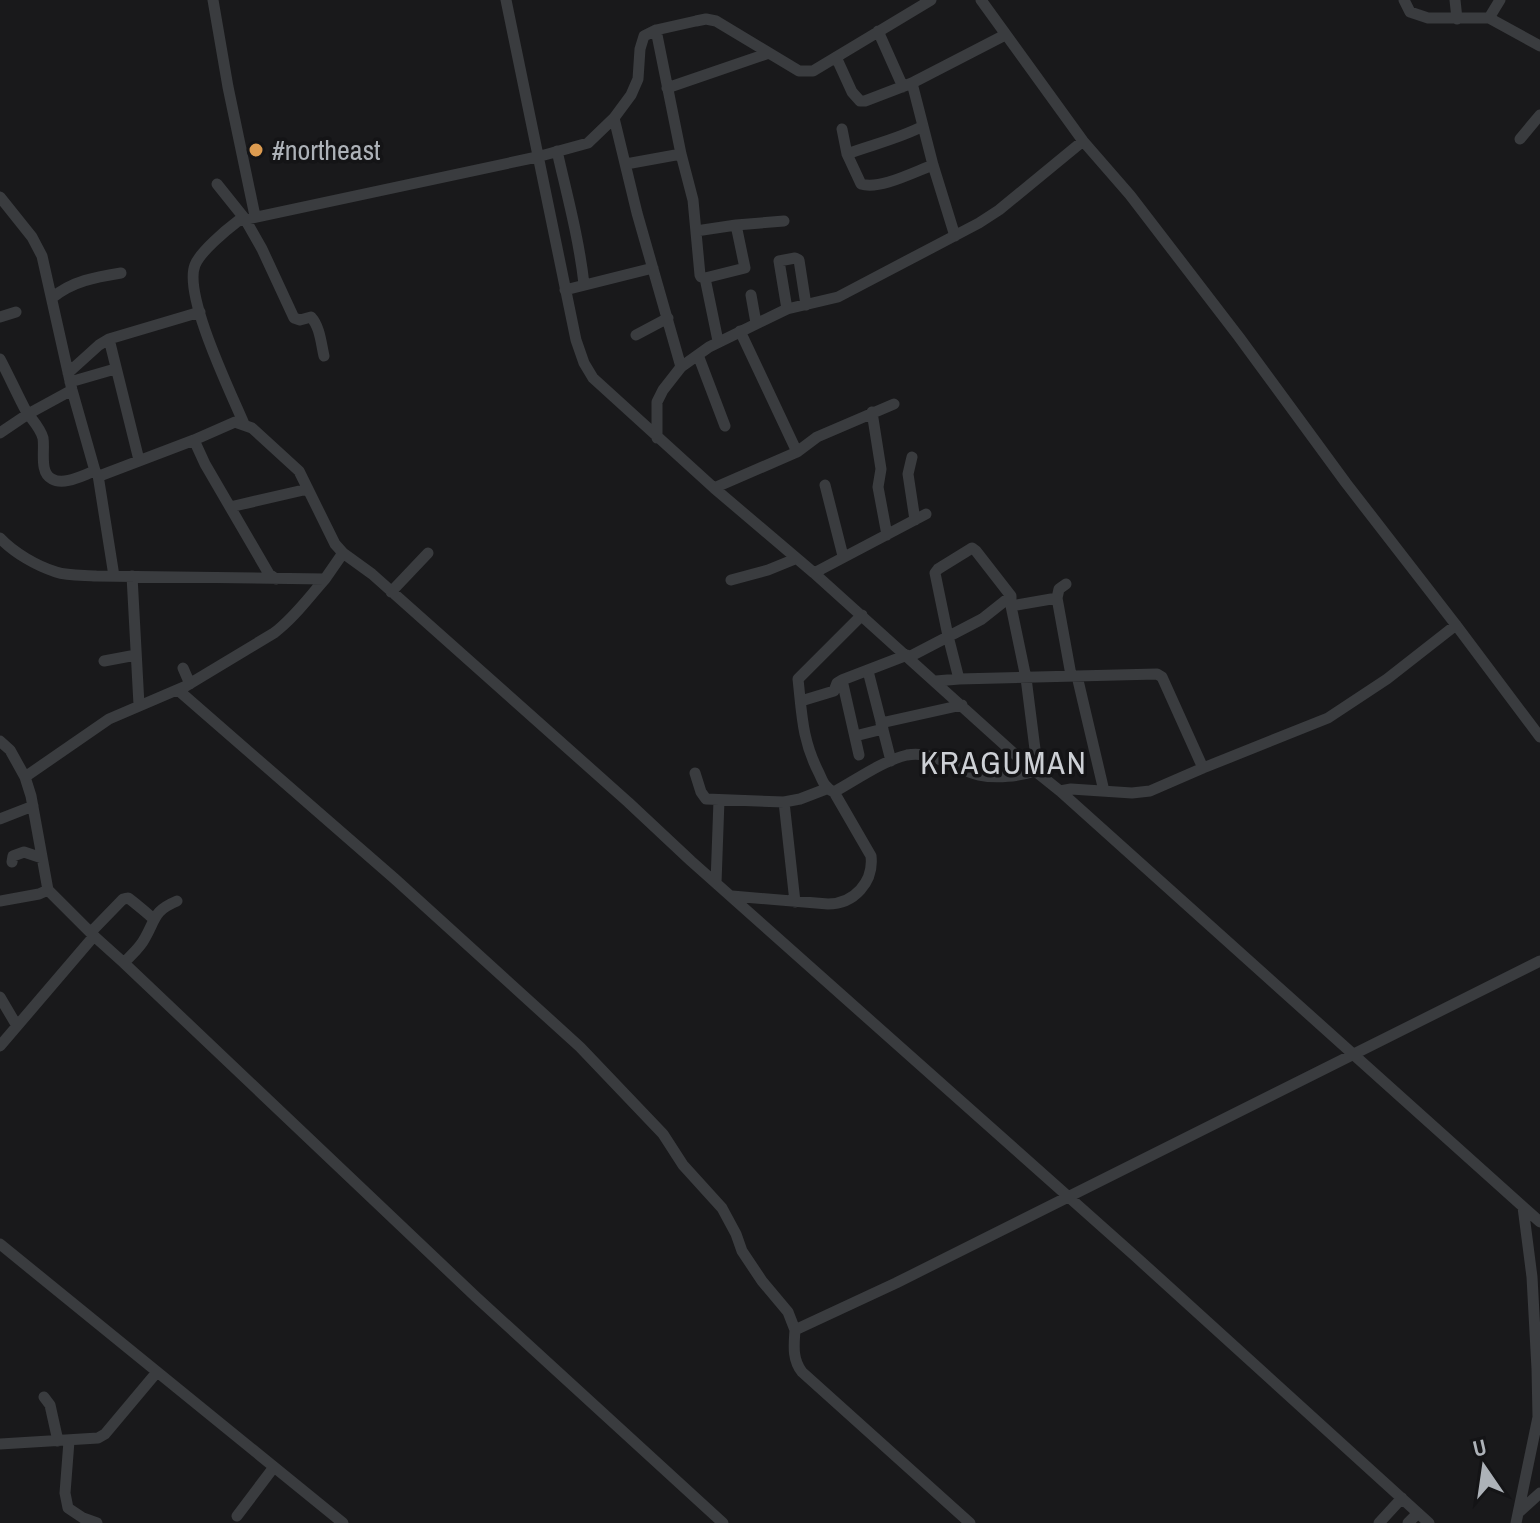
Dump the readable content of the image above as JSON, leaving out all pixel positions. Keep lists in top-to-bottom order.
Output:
{
  "districts": ["KRAGUMAN"],
  "places": ["#northeast"],
  "north": "top"
}
